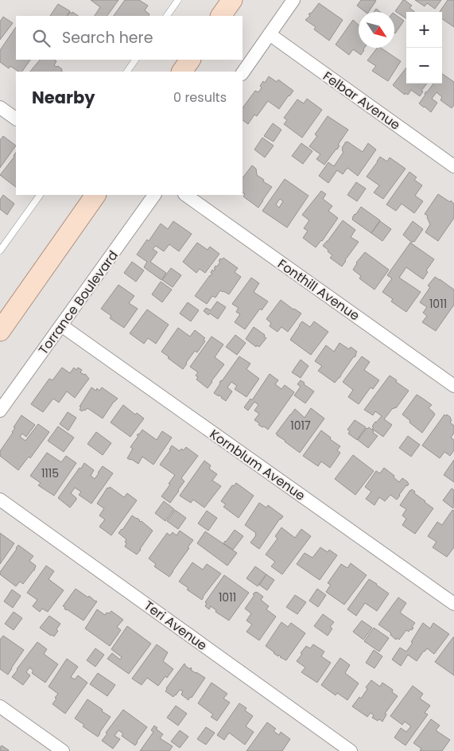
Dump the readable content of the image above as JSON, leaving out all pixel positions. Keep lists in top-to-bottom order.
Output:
{
  "streets": {
    "street": [
      "Felbar Avenue",
      "Fonthill Avenue",
      "Torrance Boulevard",
      "Kornblum Avenue",
      "Teri Avenue"
    ]
  },
  "crossings": [
    ["Torrance Boulevard", "Kornblum Avenue"]
  ],
  "house_numbers": [
    "1011",
    "1017",
    "1115",
    "1011"
  ],
  "north": "bottom right",
  "page": {
    "map_buttons": ["+", "−"],
    "search": "Search here",
    "heading": ["Nearby", "0 results"]
  }
}
